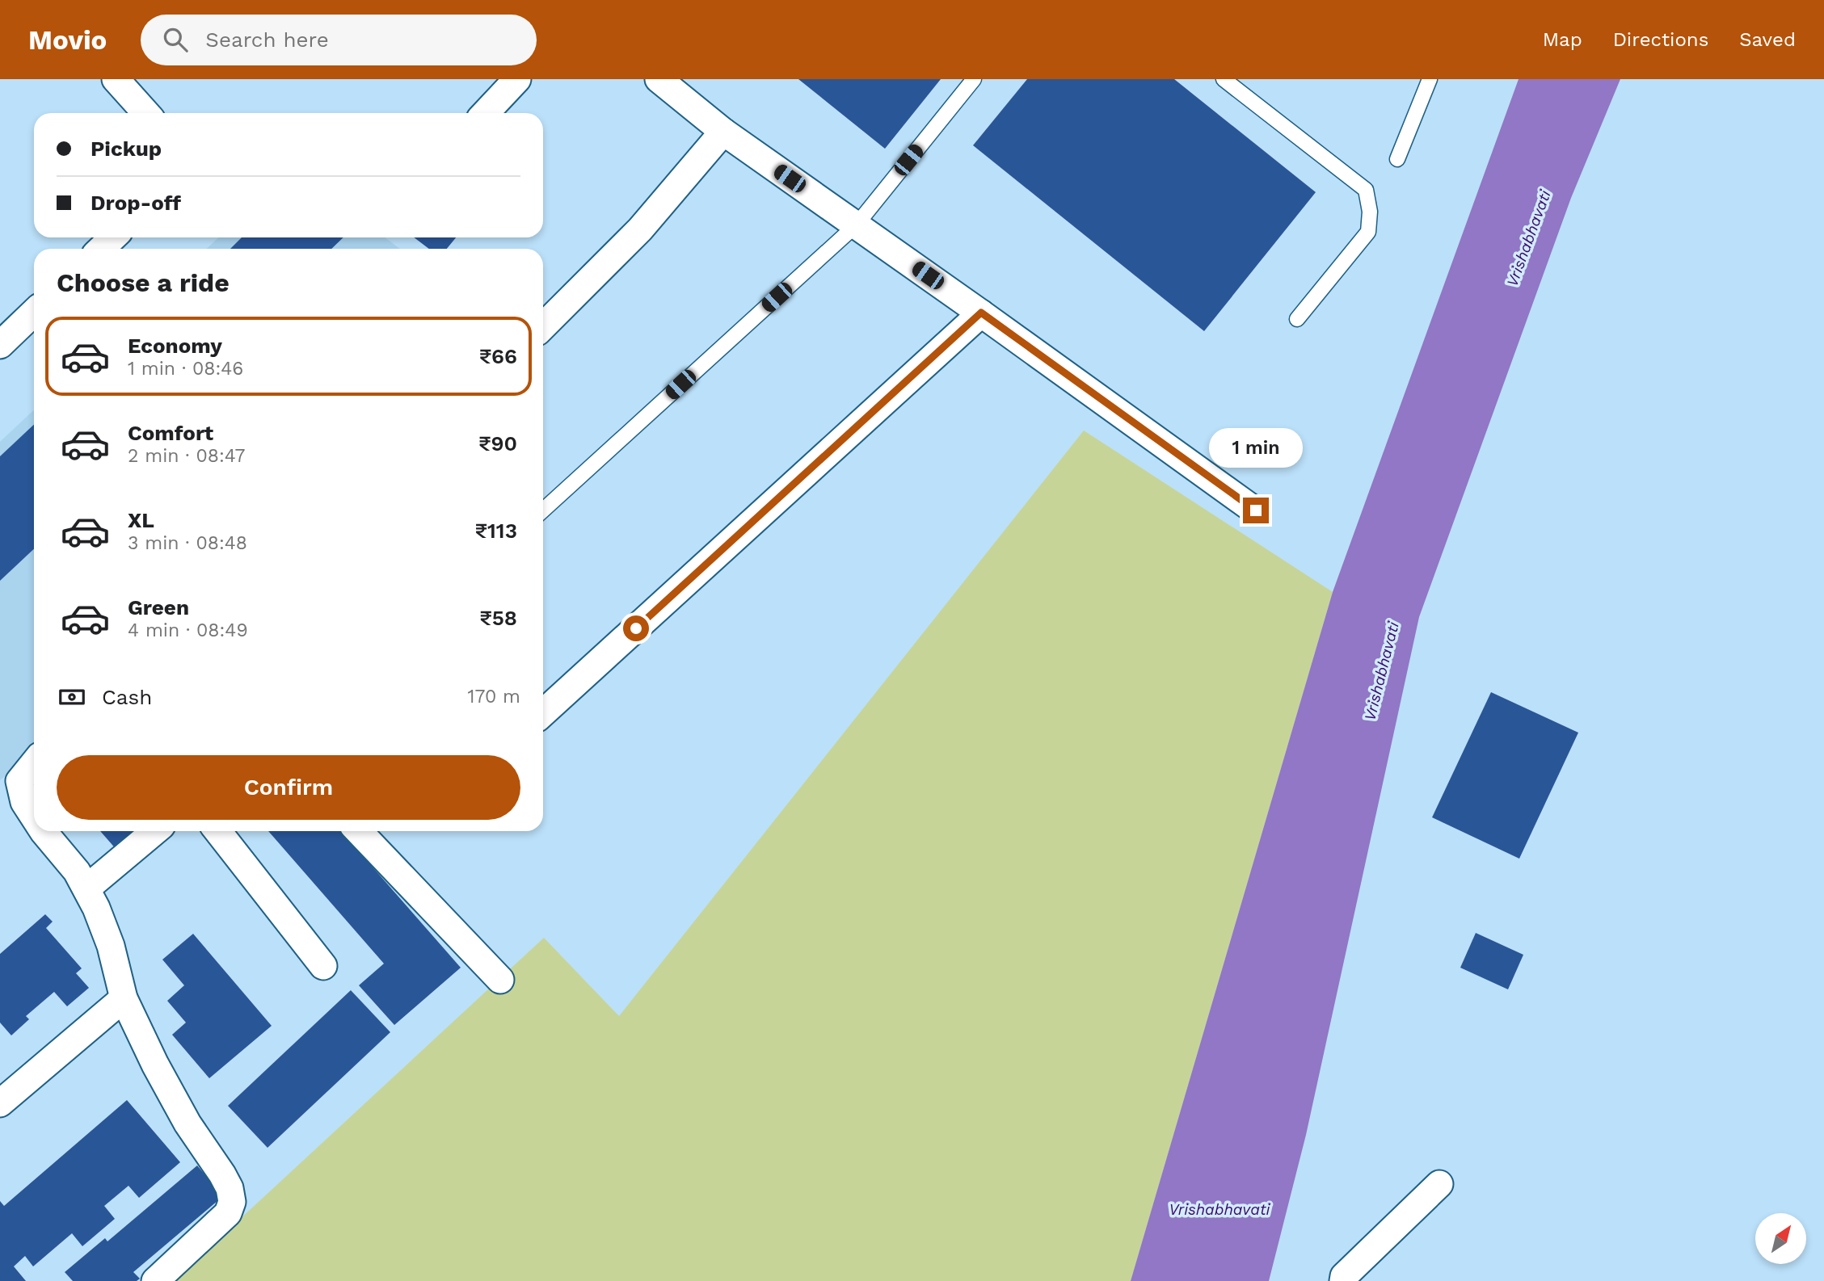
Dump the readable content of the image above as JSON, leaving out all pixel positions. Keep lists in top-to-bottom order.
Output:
{
  "water": ["Vrishabhavati"],
  "north": "top right",
  "page": {
    "header": "Movio",
    "search": "Search here",
    "nav": ["Map", "Directions", "Saved"],
    "banner": ["Pickup", "Drop-off"],
    "heading": "Choose a ride",
    "list": [
      {
        "name": "Economy",
        "note": "1 min · 08:46",
        "value": "₹66"
      },
      {
        "name": "Comfort",
        "note": "2 min · 08:47",
        "value": "₹90"
      },
      {
        "name": "XL",
        "note": "3 min · 08:48",
        "value": "₹113"
      },
      {
        "name": "Green",
        "note": "4 min · 08:49",
        "value": "₹58"
      }
    ],
    "bubble": "1 min",
    "pay": ["Cash", "170 m"],
    "buttons": "Confirm"
  }
}
